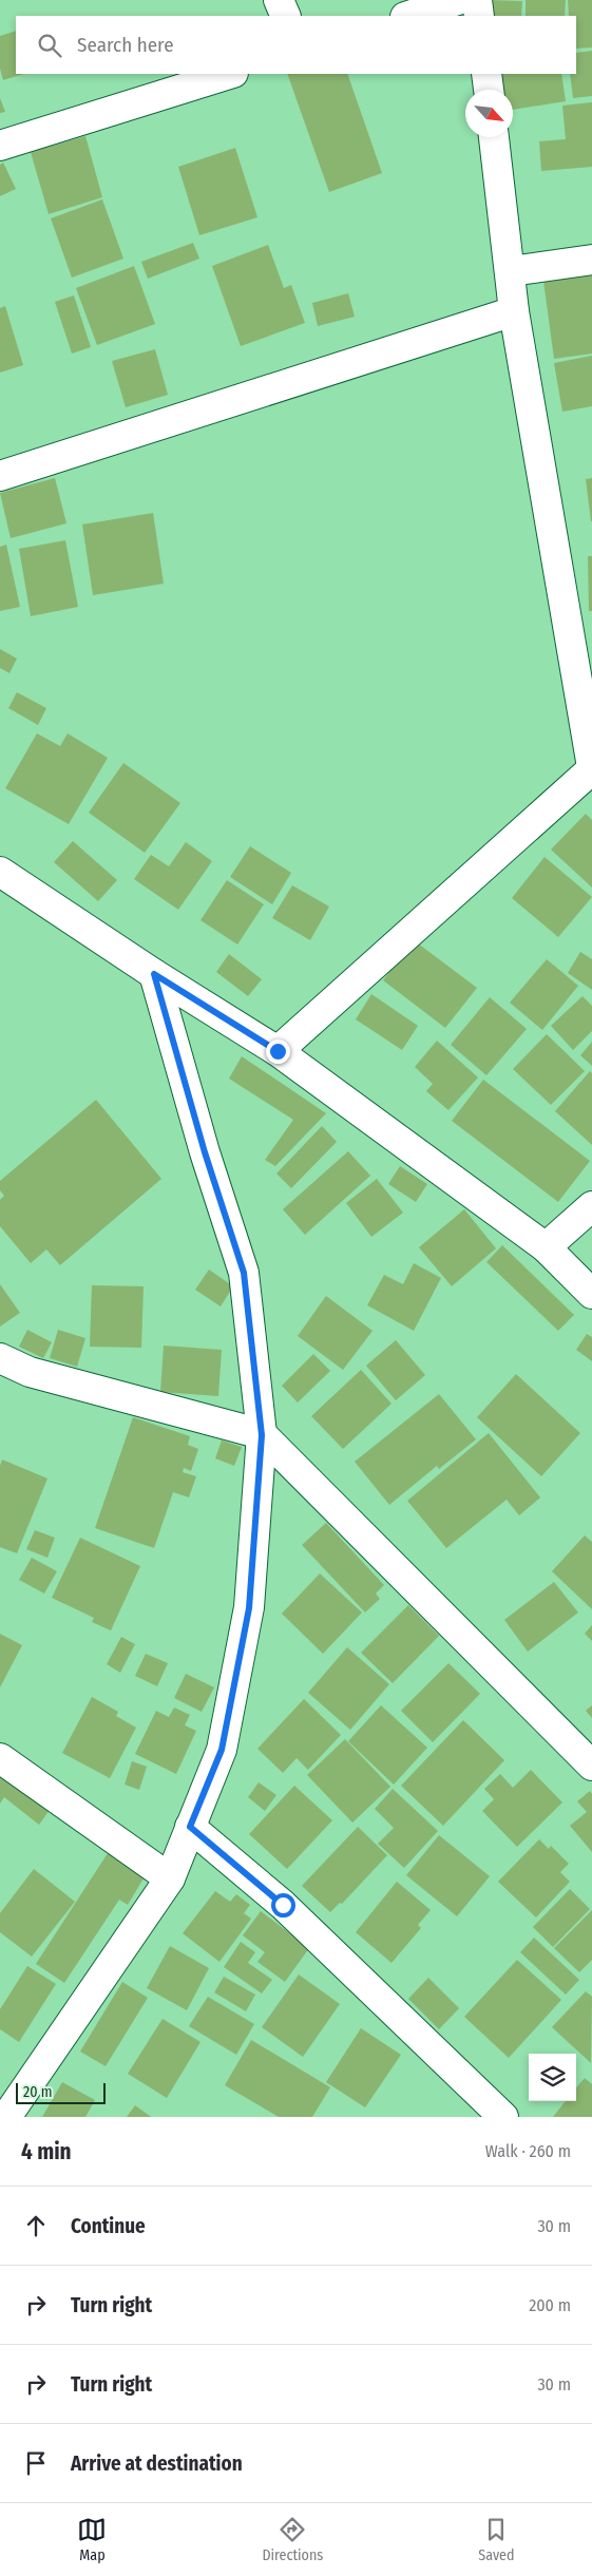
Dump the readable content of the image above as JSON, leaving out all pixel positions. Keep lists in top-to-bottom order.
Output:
{
  "scale_bar": "20 m",
  "north": "bottom right",
  "page": {
    "search": "Search here",
    "scale": "20 m",
    "heading": ["4 min", "Walk · 260 m"],
    "list": [
      ["Continue", "30 m"],
      ["Turn right", "200 m"],
      ["Turn right", "30 m"],
      "Arrive at destination"
    ],
    "nav": ["Map", "Directions", "Saved"]
  }
}
